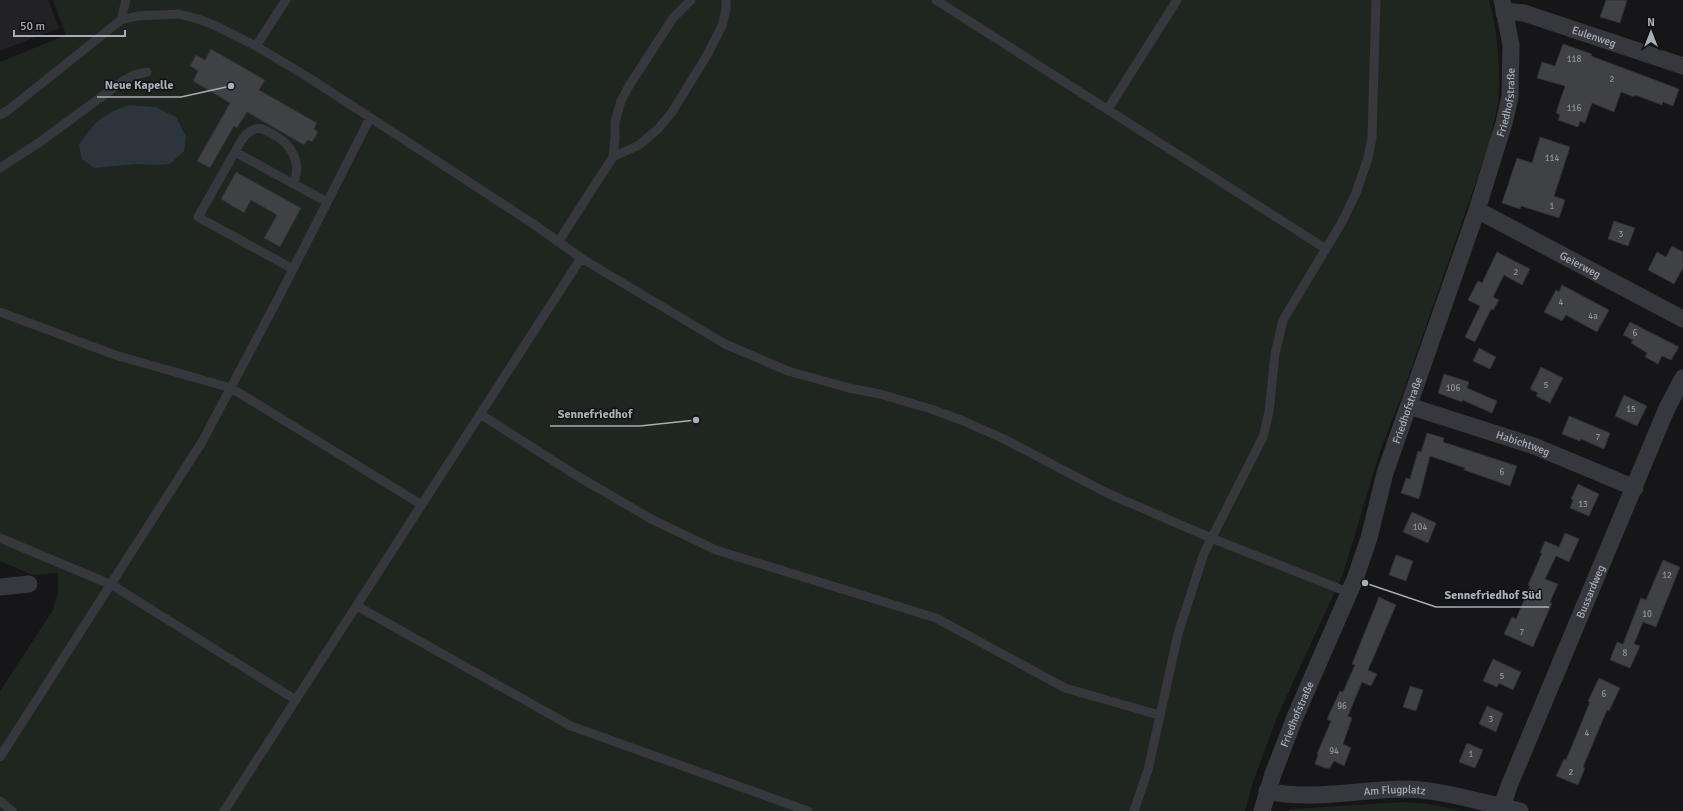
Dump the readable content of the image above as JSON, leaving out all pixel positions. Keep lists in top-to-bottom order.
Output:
{
  "streets": {
    "street": [
      "Eulenweg",
      "Friedhofstraße",
      "Geierweg",
      "Habichtweg",
      "Bussardweg",
      "Am Flugplatz"
    ]
  },
  "crossings": [
    ["Eulenweg", "Friedhofstraße"],
    ["Friedhofstraße", "Geierweg"],
    ["Friedhofstraße", "Habichtweg"],
    ["Friedhofstraße", "Am Flugplatz"],
    ["Habichtweg", "Bussardweg"],
    ["Bussardweg", "Am Flugplatz"]
  ],
  "places": ["Neue Kapelle", "Sennefriedhof", "Sennefriedhof Süd"],
  "house_numbers": [
    "118",
    "2",
    "116",
    "114",
    "1",
    "3",
    "2",
    "4",
    "4a",
    "6",
    "5",
    "106",
    "15",
    "7",
    "6",
    "13",
    "104",
    "12",
    "10",
    "7",
    "8",
    "5",
    "6",
    "96",
    "3",
    "4",
    "94",
    "1",
    "2"
  ],
  "scale_bar": "50 m",
  "north": "top"
}
